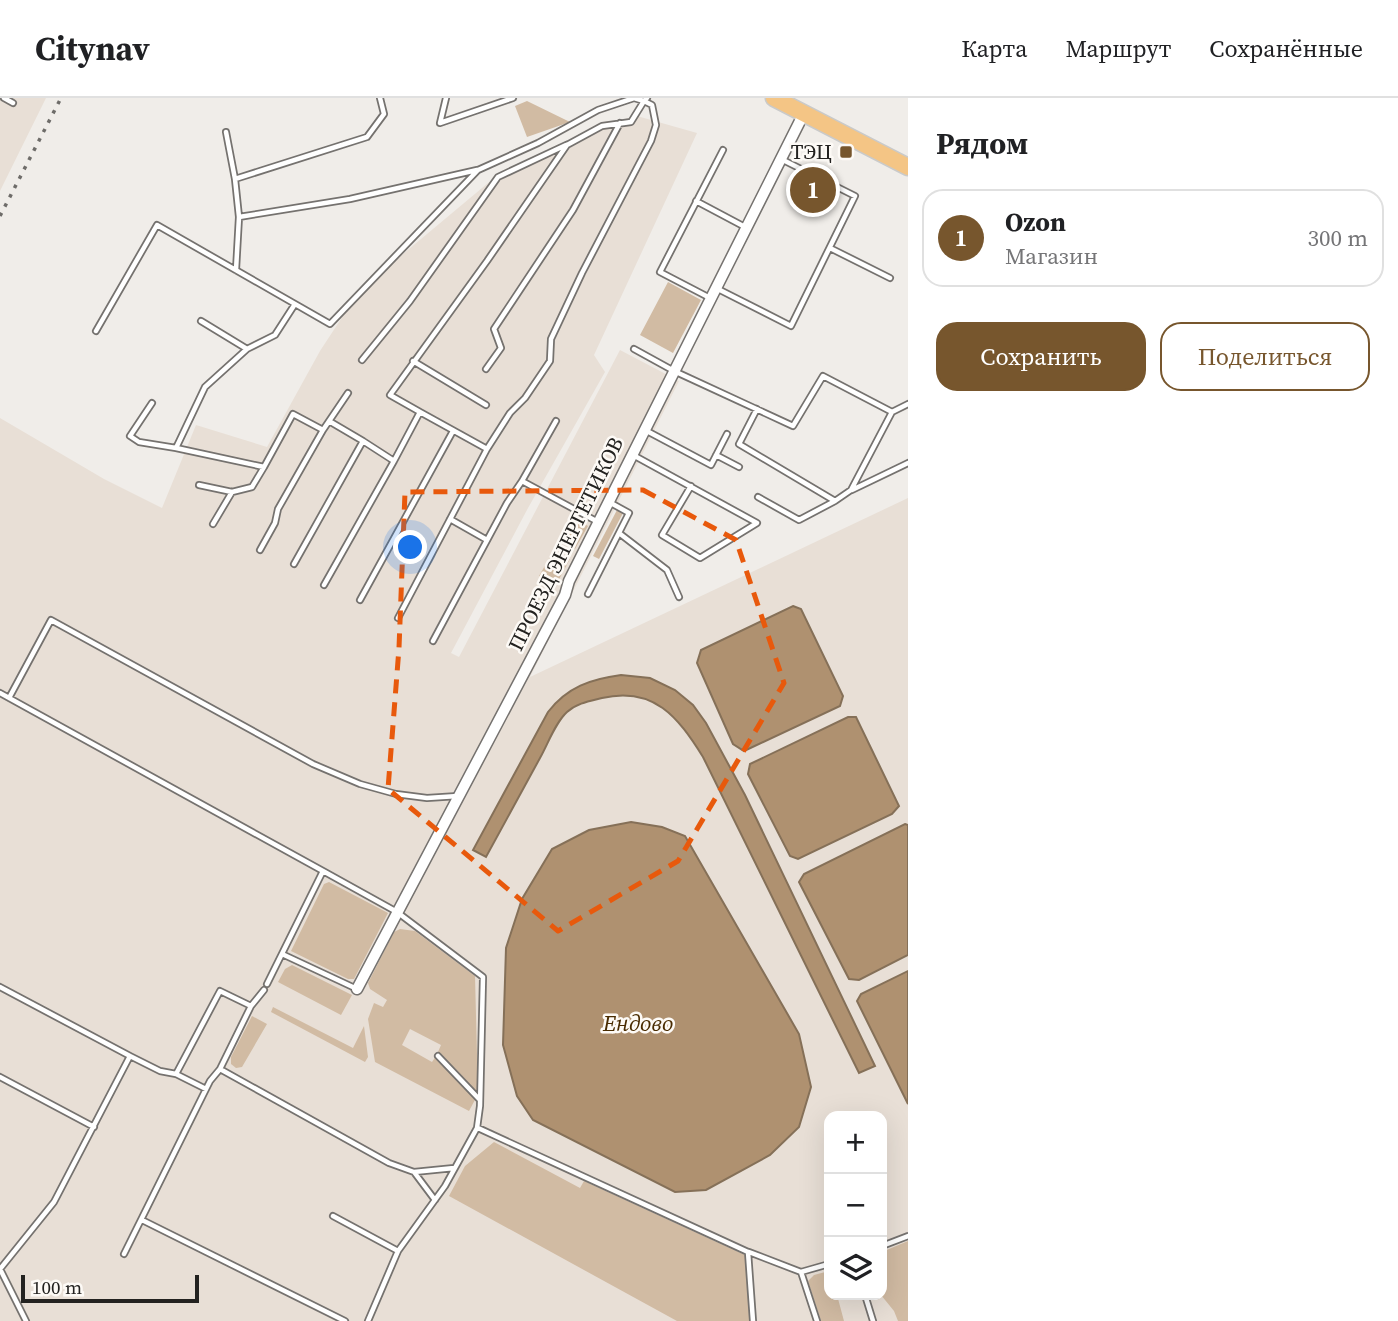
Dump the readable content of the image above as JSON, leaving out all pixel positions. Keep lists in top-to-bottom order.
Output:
{
  "streets": {
    "street": ["ПРОЕЗД ЭНЕРГЕТИКОВ"]
  },
  "water": ["Ендово"],
  "places": {
    "transit": ["ТЭЦ"]
  },
  "scale_bar": "100 m",
  "page": {
    "header": "Citynav",
    "nav": ["Карта", "Маршрут", "Сохранённые"],
    "heading": "Рядом",
    "pins": "1",
    "list": [
      {
        "mark": "1",
        "name": "Ozon",
        "note": "Магазин",
        "value": "300 m"
      }
    ],
    "buttons": ["Сохранить", "Поделиться"],
    "map_buttons": ["+", "−"],
    "scale": "100 m"
  }
}
